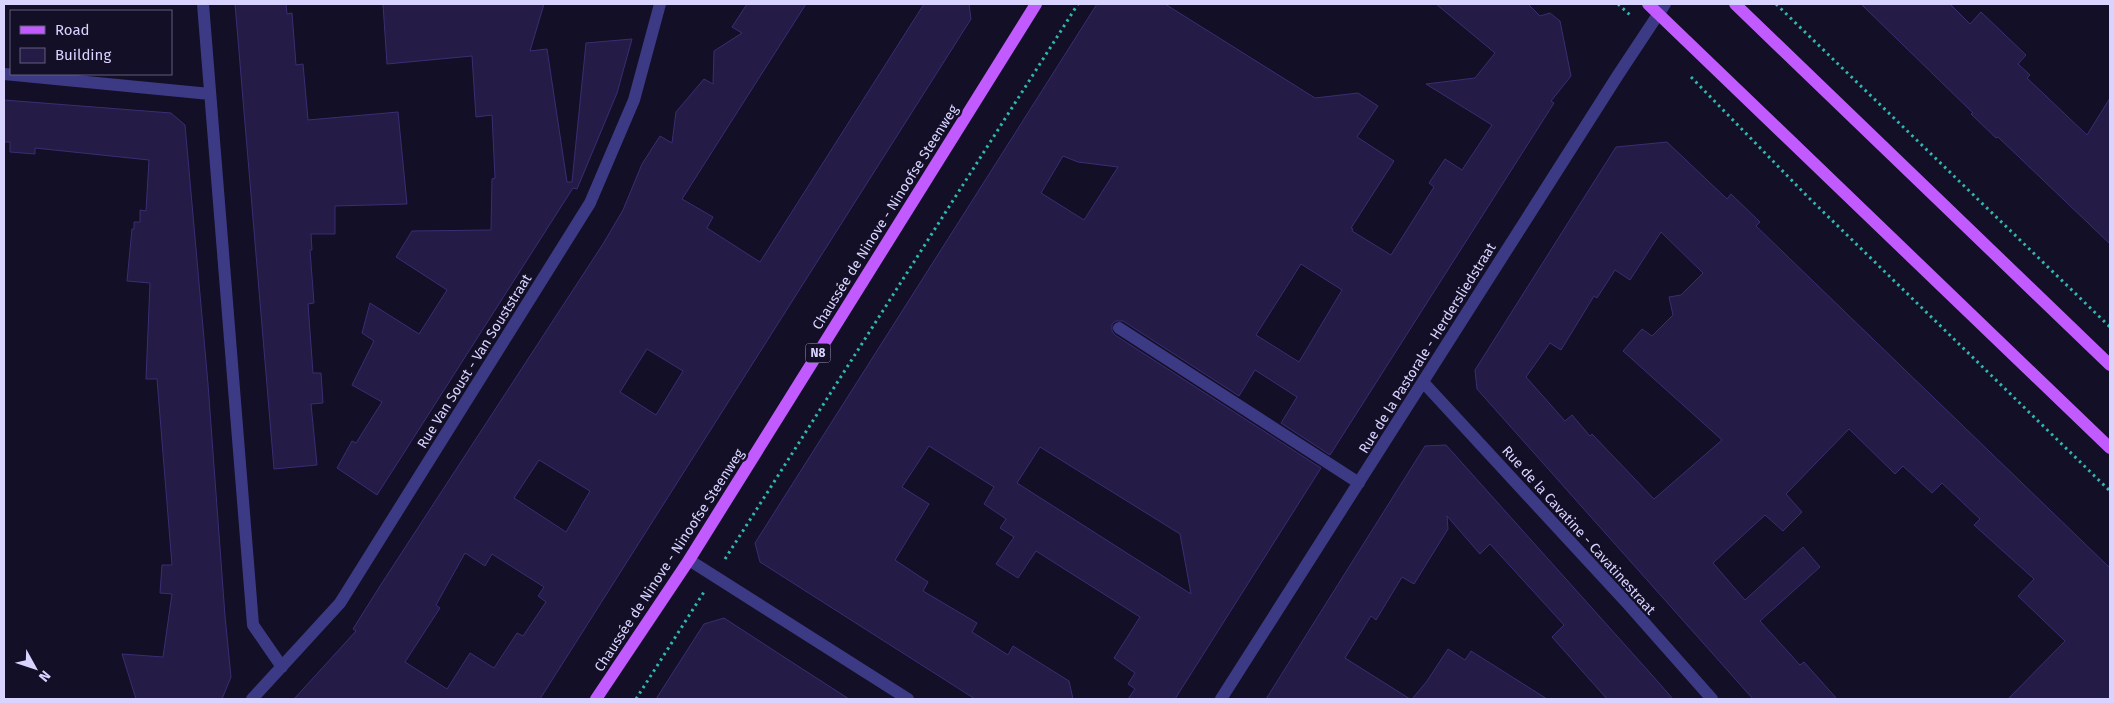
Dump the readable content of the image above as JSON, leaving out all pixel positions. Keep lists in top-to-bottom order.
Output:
{
  "streets": {
    "main road": ["Chaussée de Ninove - Ninoofse Steenweg", "N8"],
    "street": ["Rue de la Pastorale - Herdersliedstraat", "Rue Van Soust - Van Souststraat", "Rue de la Cavatine - Cavatinestraat"]
  },
  "crossings": [
    ["Rue de la Pastorale - Herdersliedstraat", "Rue de la Cavatine - Cavatinestraat"]
  ],
  "legend": ["Road", "Building"],
  "north": "bottom right"
}
